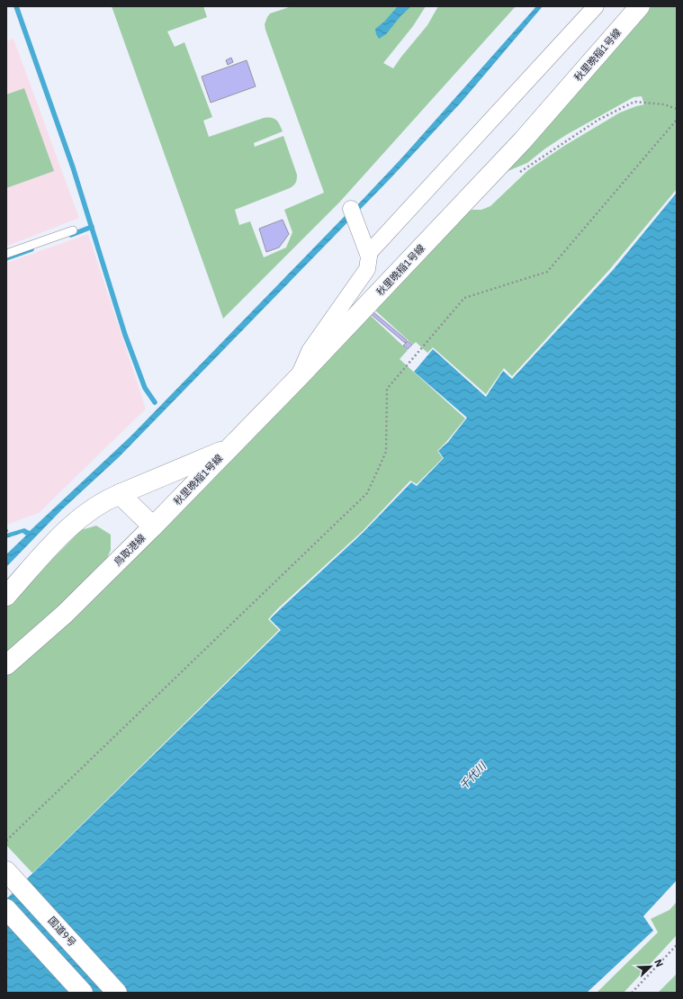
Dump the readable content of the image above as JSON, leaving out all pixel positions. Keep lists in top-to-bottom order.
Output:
{
  "streets": {
    "main road": ["秋里晩稲1号線", "鳥取港線", "国道9号"]
  },
  "crossings": [
    ["秋里晩稲1号線", "鳥取港線"]
  ],
  "water": ["千代川"],
  "north": "top right"
}
